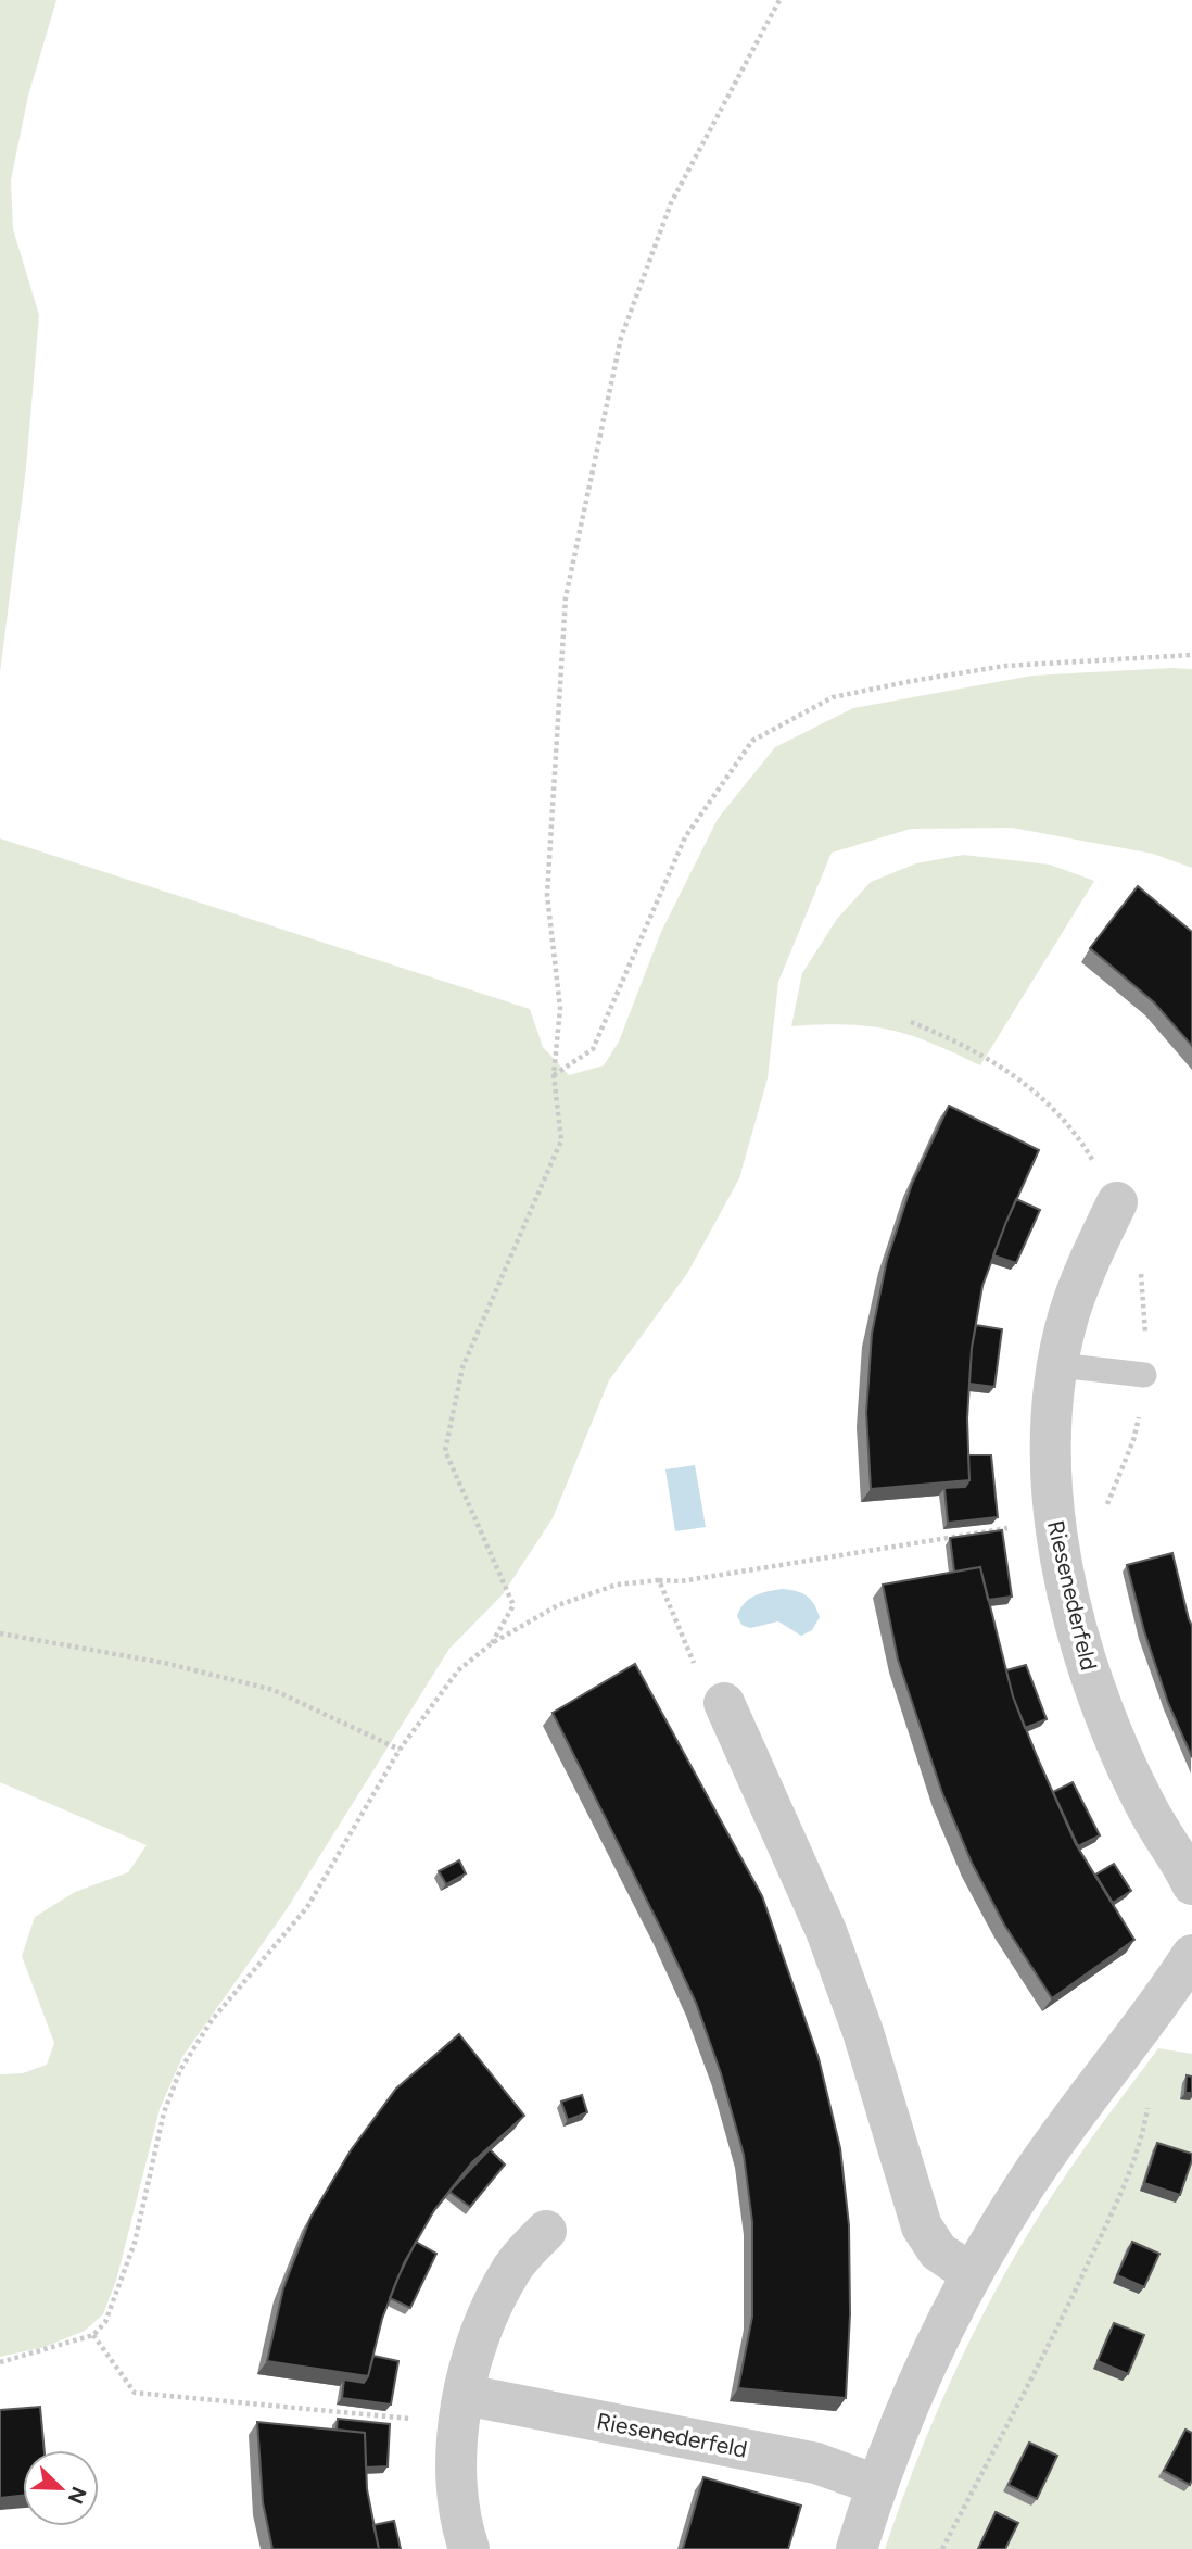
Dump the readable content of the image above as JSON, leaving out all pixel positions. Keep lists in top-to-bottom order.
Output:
{
  "streets": {
    "street": ["Riesenederfeld"]
  },
  "north": "bottom right"
}
